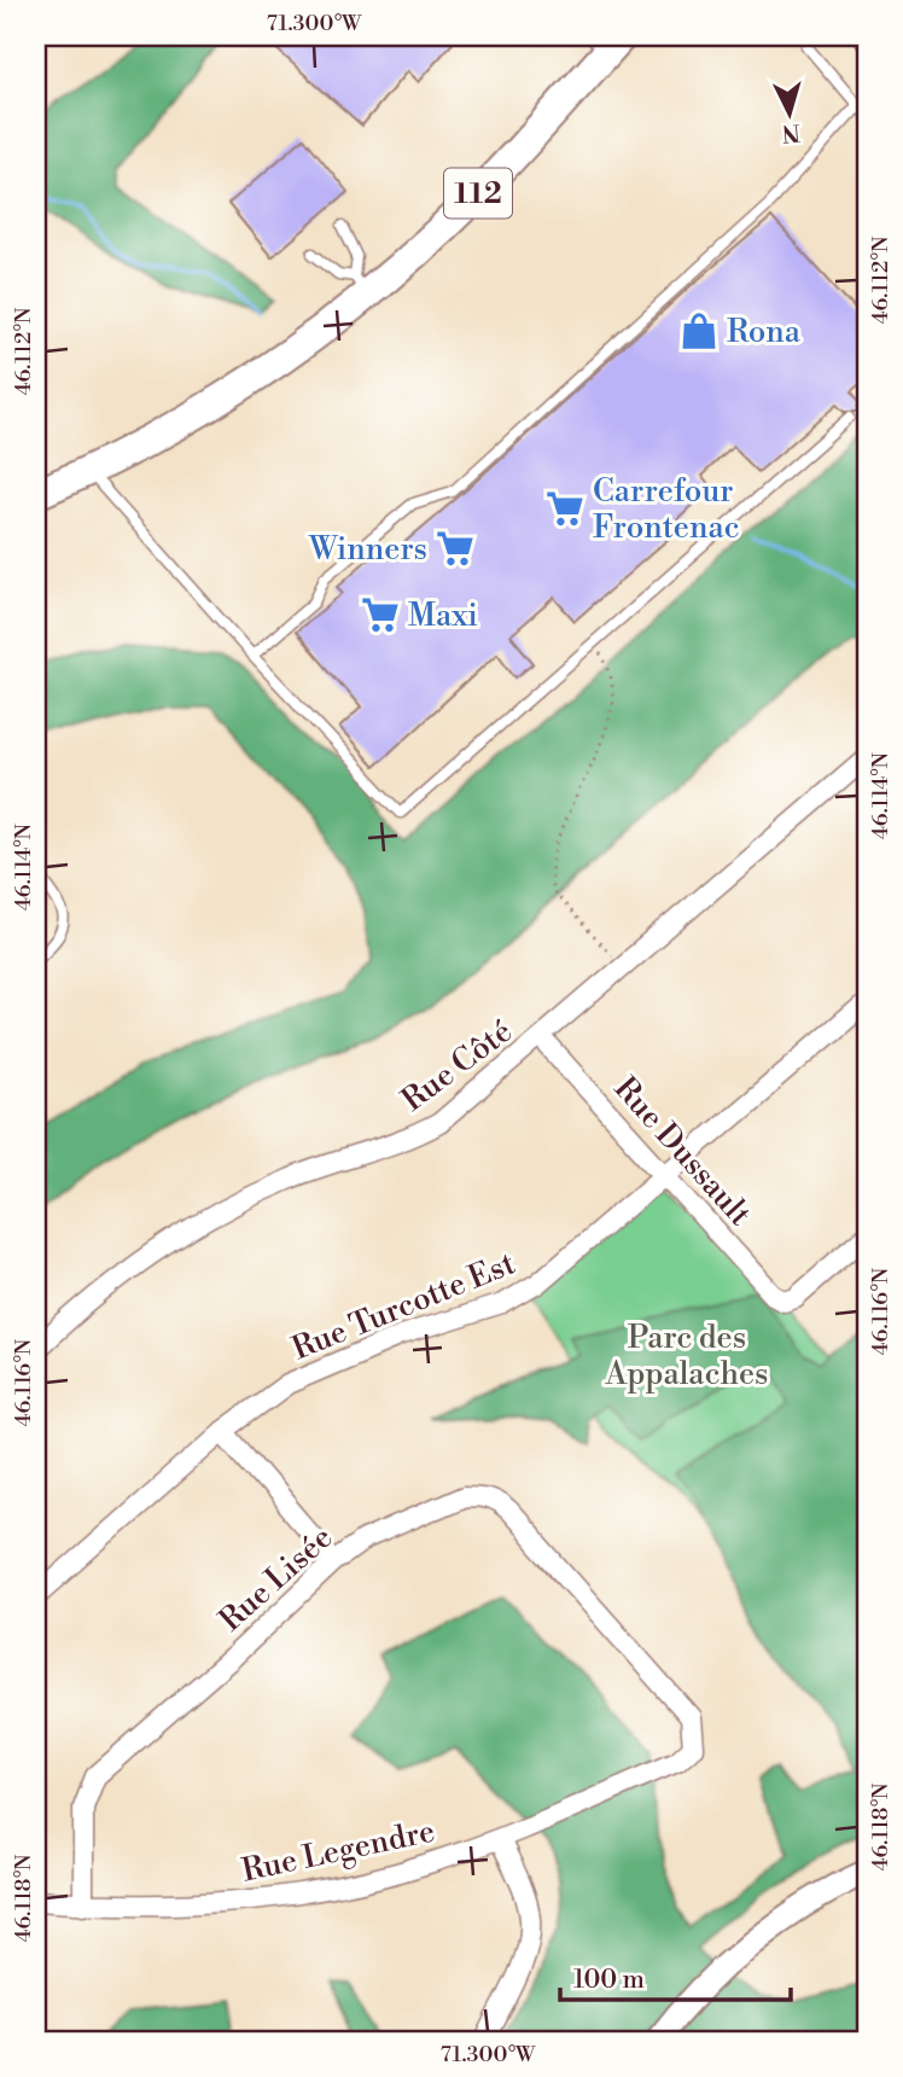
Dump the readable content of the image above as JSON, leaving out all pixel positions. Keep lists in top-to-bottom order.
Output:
{
  "streets": {
    "main road": ["112"],
    "street": [
      "Rue Côté",
      "Rue Dussault",
      "Rue Turcotte Est",
      "Rue Lisée",
      "Rue Legendre"
    ]
  },
  "crossings": [
    ["Rue Côté", "Rue Dussault"],
    ["Rue Dussault", "Rue Turcotte Est"],
    ["Rue Lisée", "Rue Legendre"]
  ],
  "parks": ["Parc des Appalaches"],
  "places": {
    "shop": ["Rona"],
    "supermarket": ["Carrefour Frontenac", "Winners", "Maxi"]
  },
  "scale_bar": "100 m",
  "north": "bottom",
  "coordinates": [
    "71.300°W",
    "46.112°N",
    "46.114°N",
    "46.116°N",
    "46.118°N"
  ]
}
